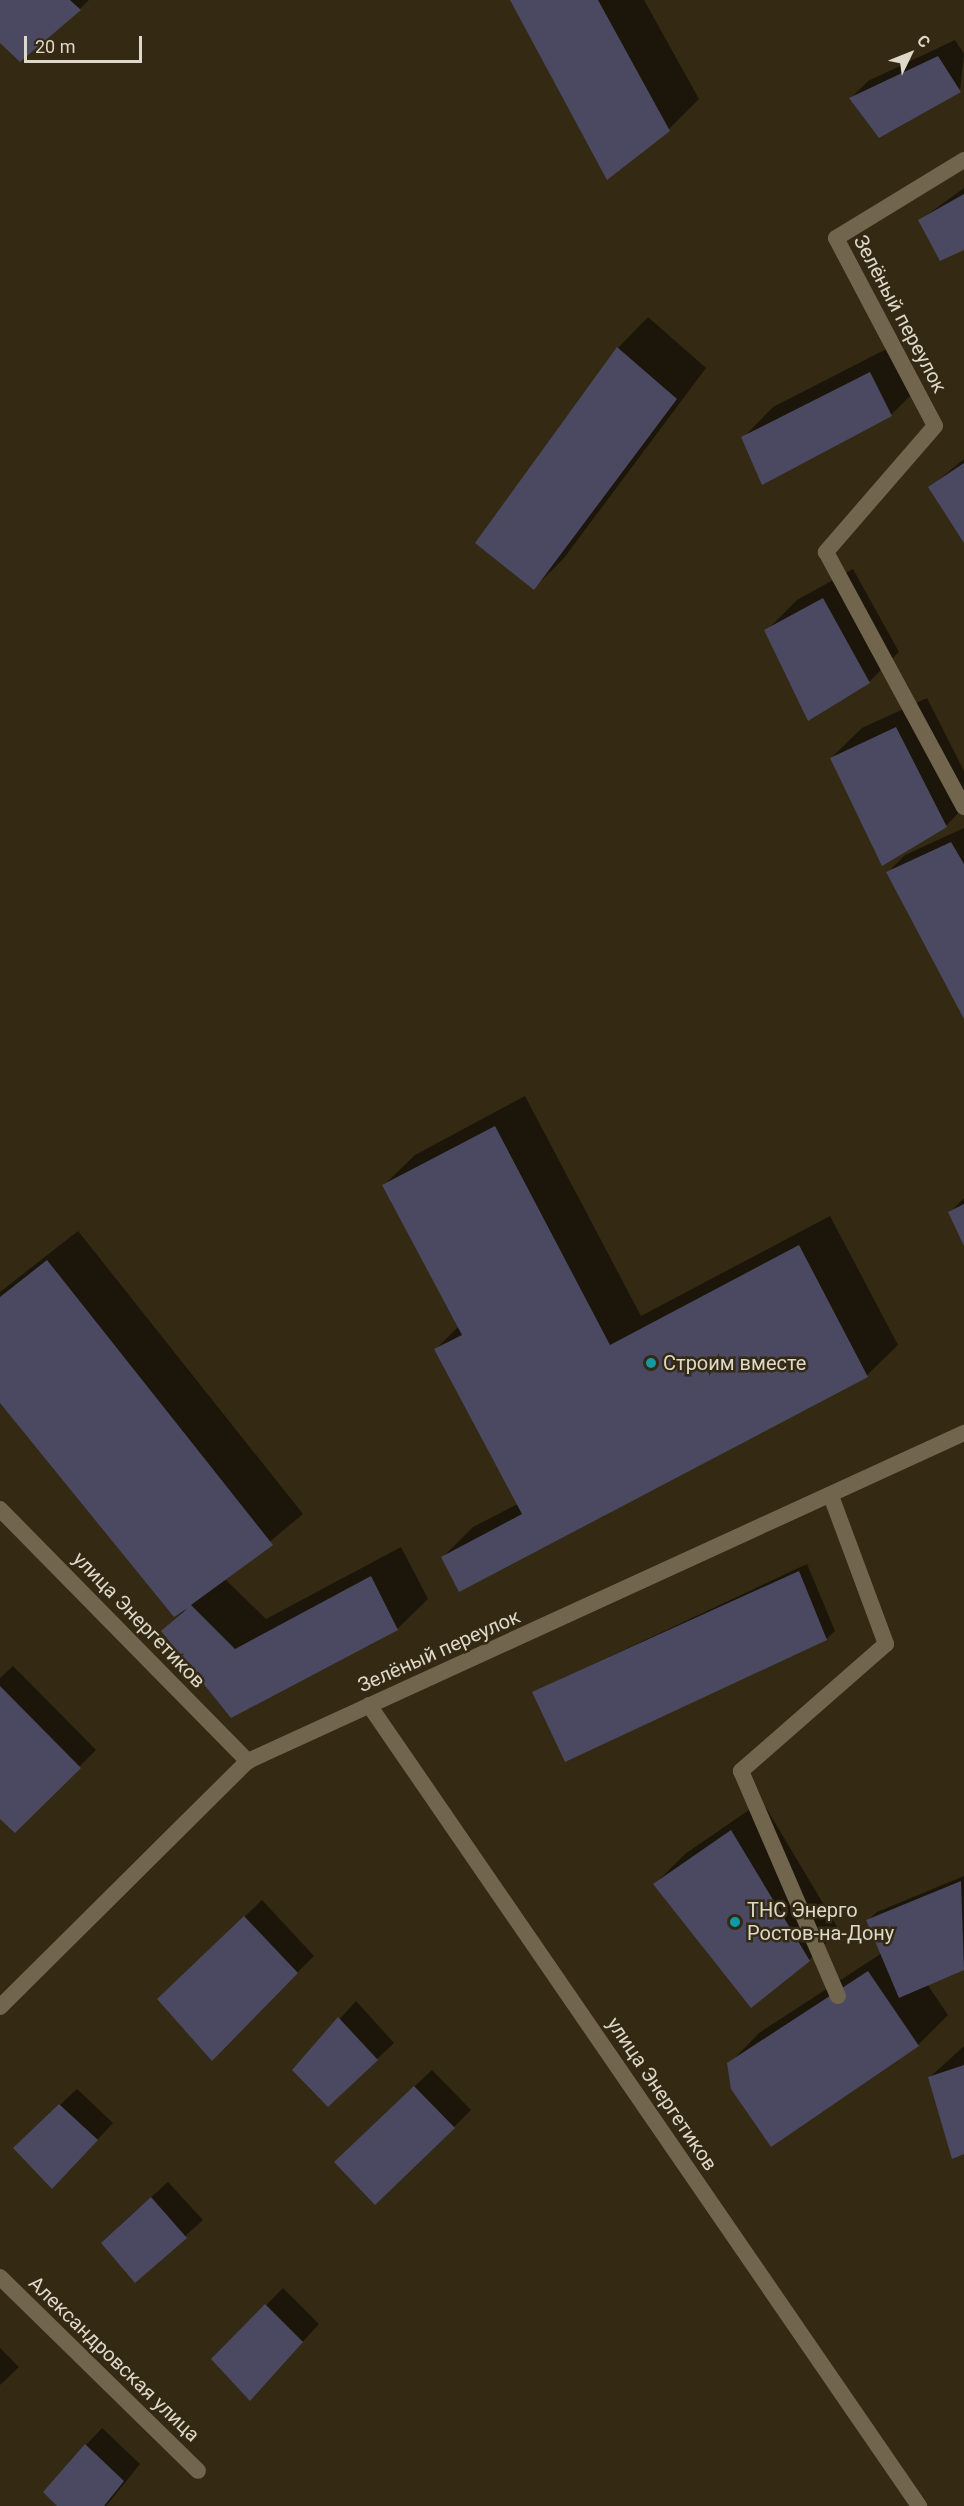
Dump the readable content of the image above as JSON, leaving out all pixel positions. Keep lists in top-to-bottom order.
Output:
{
  "streets": {
    "street": ["Зелёный переулок", "улица Энергетиков", "Александровская улица"]
  },
  "crossings": [
    ["Зелёный переулок", "улица Энергетиков"]
  ],
  "places": ["Строим вместе", "ТНС Энерго Ростов-на-Дону"],
  "scale_bar": "20 m",
  "north": "top right"
}
